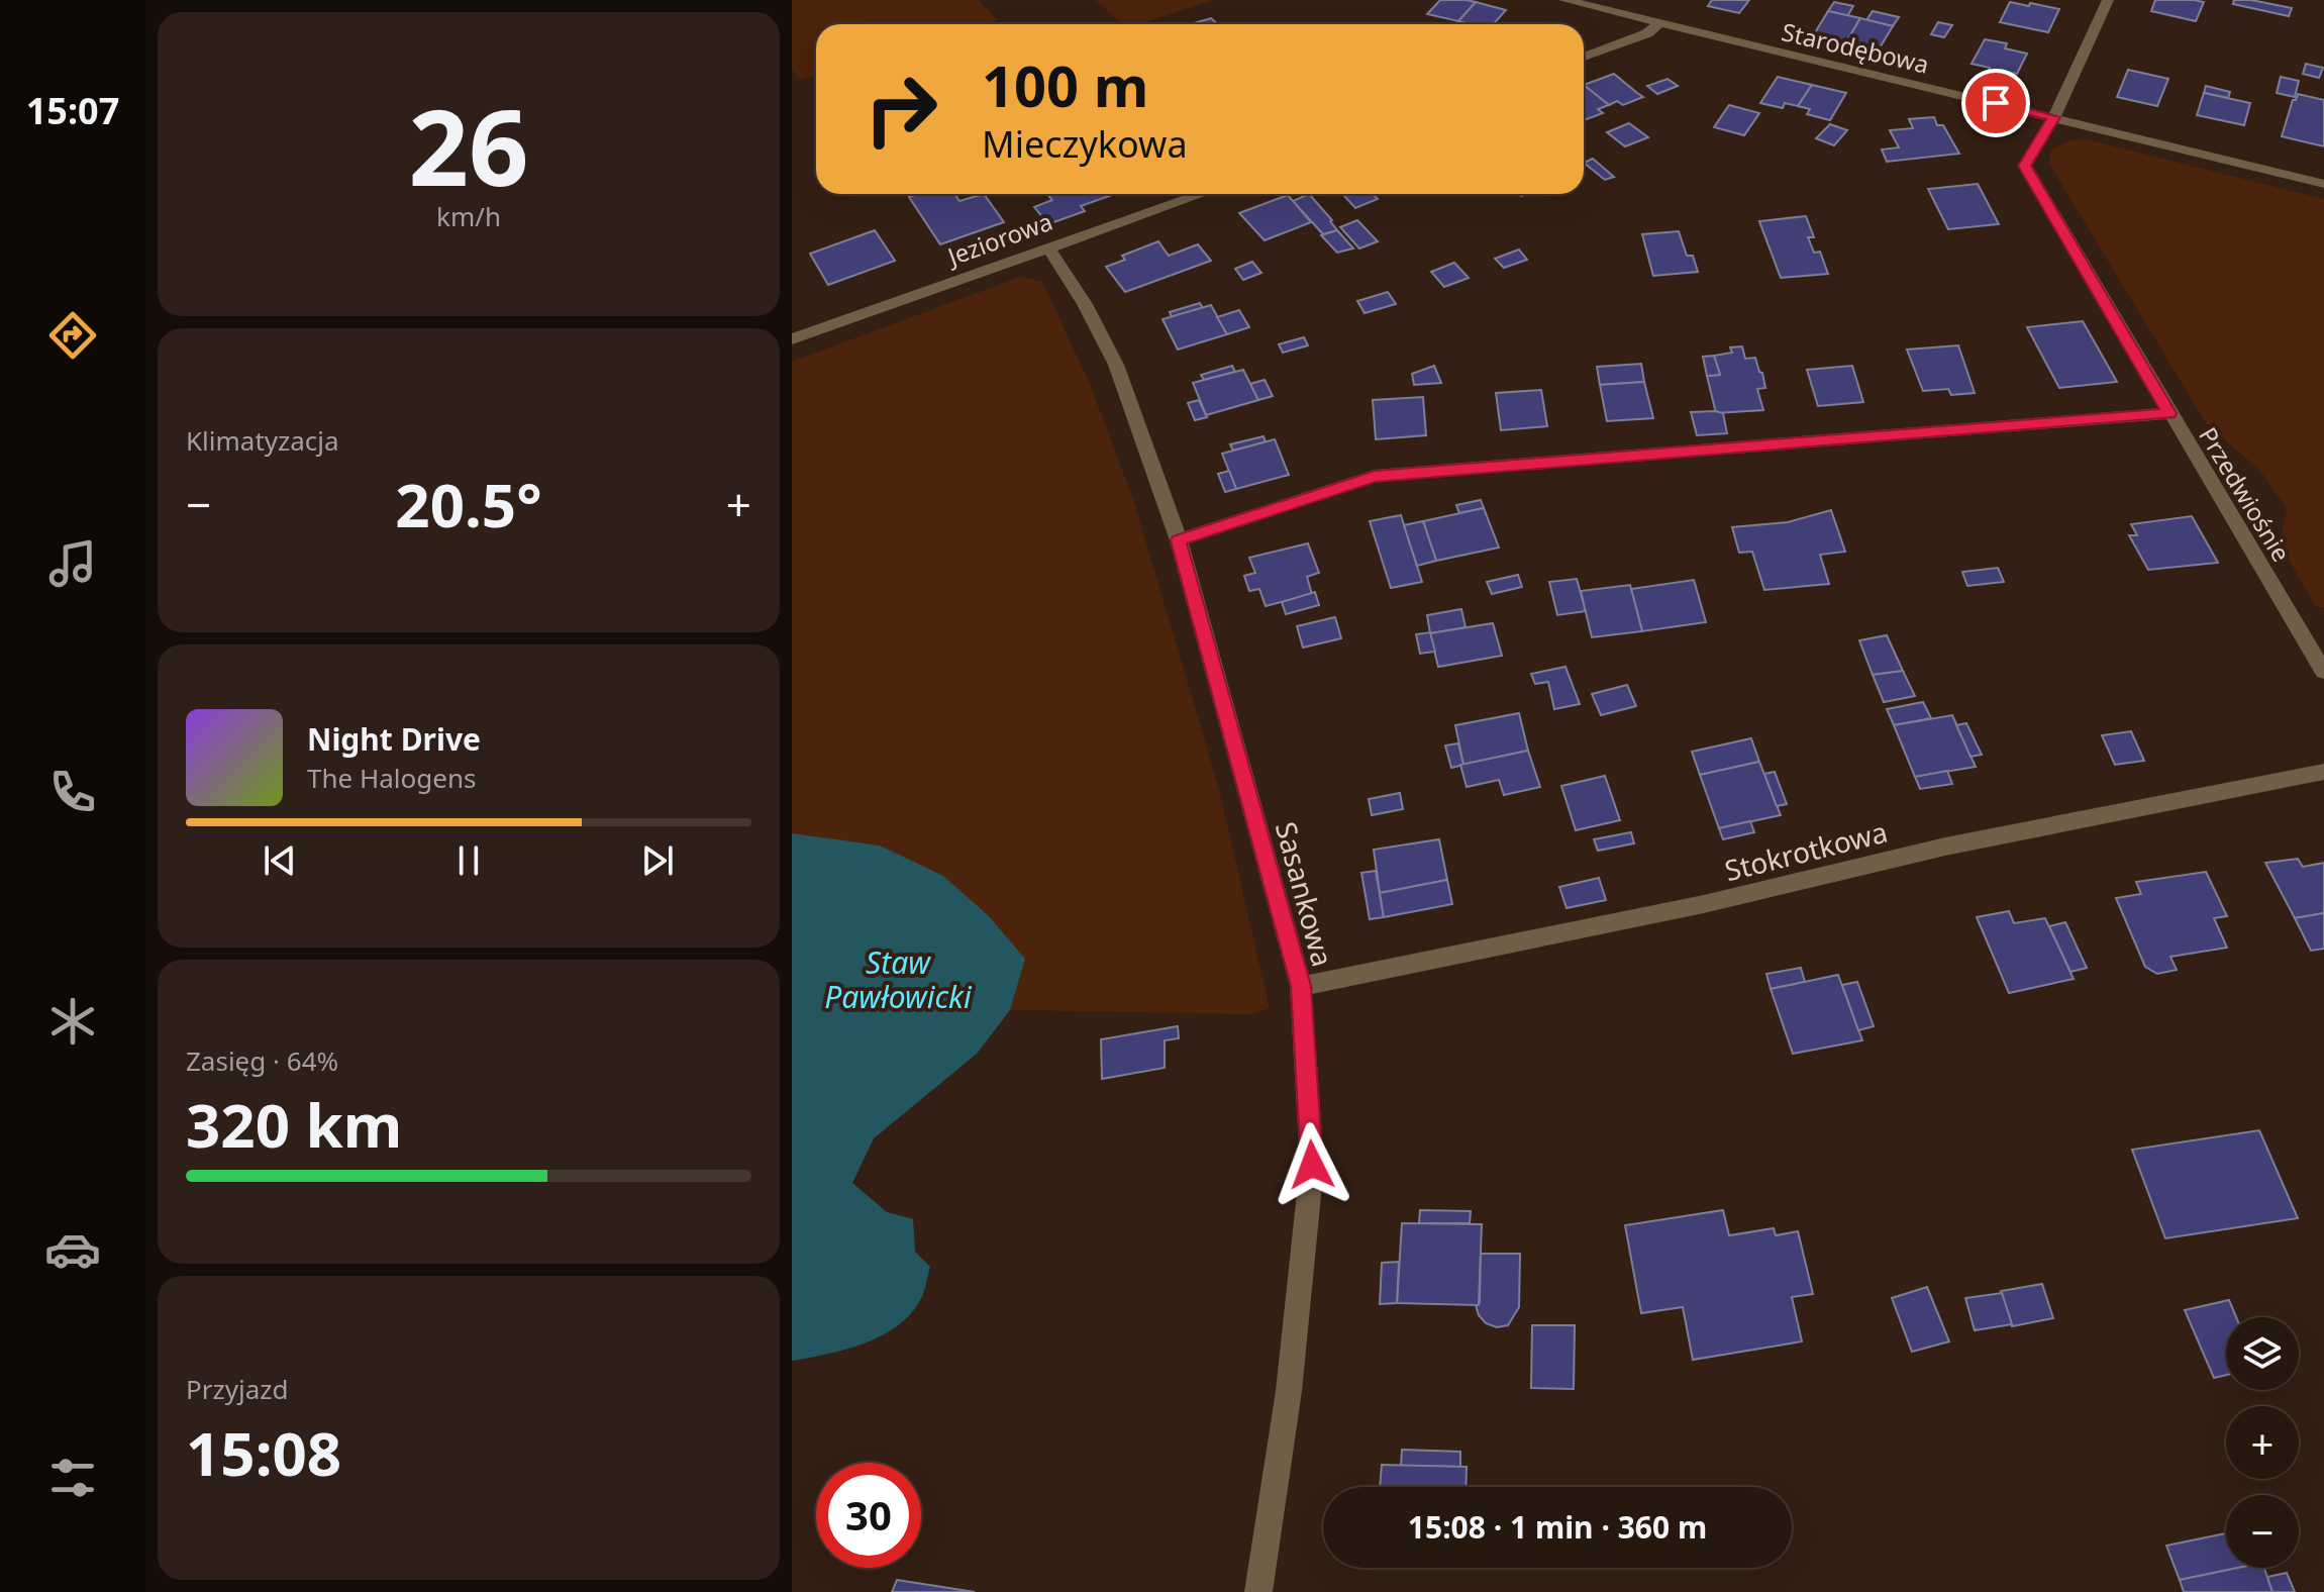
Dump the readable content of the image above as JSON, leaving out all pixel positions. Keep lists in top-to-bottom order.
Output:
{
  "streets": {
    "street": [
      "Starodębowa",
      "Jeziorowa",
      "Przedwiośnie",
      "Stokrotkowa",
      "Sasankowa"
    ]
  },
  "crossings": [
    ["Starodębowa", "Przedwiośnie"],
    ["Jeziorowa", "Sasankowa"],
    ["Stokrotkowa", "Sasankowa"]
  ],
  "water": ["Staw Pawłowicki"],
  "page": {
    "tabs": "15:07",
    "tile": [
      ["26", "km/h"],
      "Klimatyzacja",
      ["Zasięg · 64%", "320 km"],
      ["Przyjazd", "15:08"]
    ],
    "turn": ["100 m", "Mieczykowa"],
    "heat": ["−", "20.5°", "+"],
    "song": ["Night Drive", "The Halogens"],
    "map_buttons": ["+", "−"],
    "limit": "30",
    "trip": "15:08 · 1 min · 360 m"
  }
}
